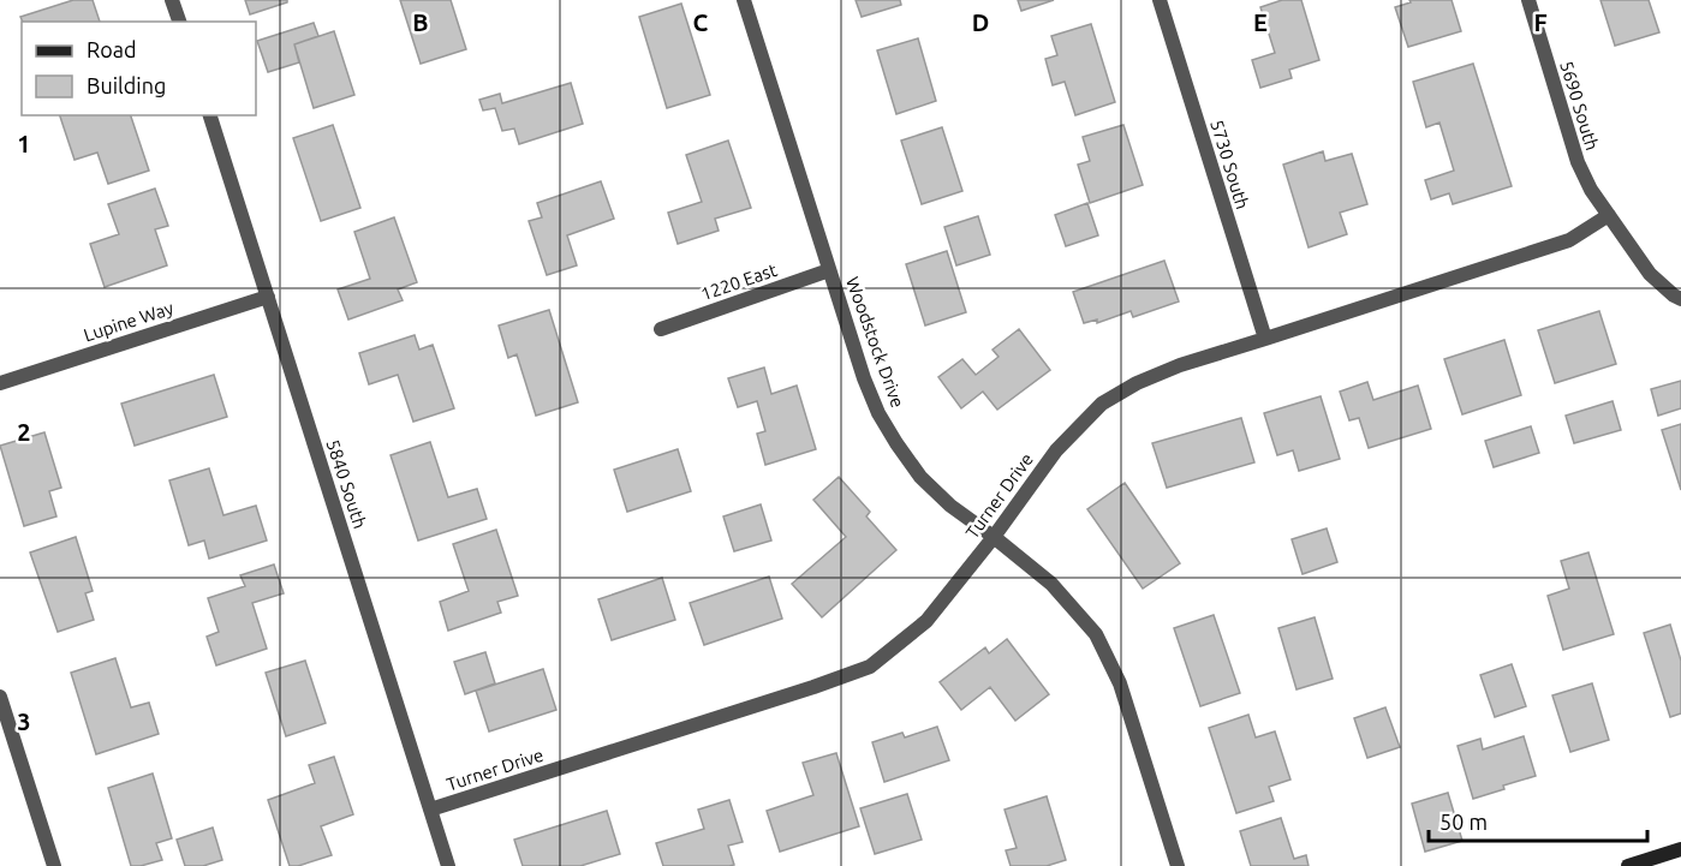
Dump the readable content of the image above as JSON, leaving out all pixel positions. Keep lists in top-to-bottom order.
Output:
{
  "streets": {
    "street": [
      "5690 South",
      "5730 South",
      "1220 East",
      "Lupine Way",
      "Woodstock Drive",
      "5840 South",
      "Turner Drive"
    ]
  },
  "crossings": [
    ["5690 South", "Turner Drive"],
    ["5730 South", "Turner Drive"],
    ["1220 East", "Woodstock Drive"],
    ["Lupine Way", "5840 South"],
    ["Woodstock Drive", "Turner Drive"],
    ["5840 South", "Turner Drive"]
  ],
  "legend": ["Road", "Building"],
  "scale_bar": "50 m",
  "grid": {
    "columns": [
      "B",
      "C",
      "D",
      "E",
      "F"
    ],
    "rows": ["1", "2", "3"]
  }
}
